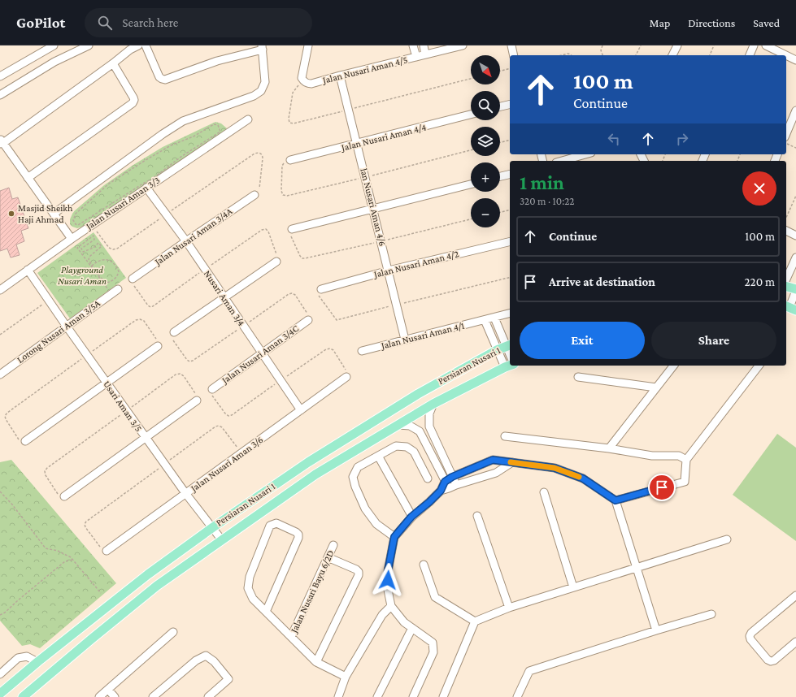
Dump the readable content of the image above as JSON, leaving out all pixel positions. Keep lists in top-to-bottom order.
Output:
{
  "streets": {
    "main road": ["Persiaran Nusari 1"],
    "street": [
      "Jalan Nusari Aman 4/5",
      "Jalan Nusari Aman 4/4",
      "Jalan Nusari Aman 3/3",
      "lan Nusari Aman 4/6",
      "Jalan Nusari Aman 3/4A",
      "Jalan Nusari Aman 4/2",
      "Nusari Aman 3/4",
      "Lorong Nusari Aman 3/5A",
      "Jalan Nusari Aman 4/1",
      "Jalan Nusari Aman 3/4C",
      "Usari Aman 3/5",
      "Jalan Nusari Aman 3/6",
      "Jalan Nusari Bayu 6/2D"
    ]
  },
  "crossings": [
    ["Jalan Nusari Aman 4/5", "lan Nusari Aman 4/6"],
    ["Jalan Nusari Aman 4/4", "lan Nusari Aman 4/6"],
    ["Jalan Nusari Aman 3/3", "Nusari Aman 3/4"],
    ["Jalan Nusari Aman 3/3", "Usari Aman 3/5"],
    ["lan Nusari Aman 4/6", "Jalan Nusari Aman 4/2"],
    ["lan Nusari Aman 4/6", "Jalan Nusari Aman 4/1"],
    ["Jalan Nusari Aman 3/4A", "Nusari Aman 3/4"],
    ["Nusari Aman 3/4", "Jalan Nusari Aman 3/4C"],
    ["Nusari Aman 3/4", "Jalan Nusari Aman 3/6"],
    ["Lorong Nusari Aman 3/5A", "Usari Aman 3/5"],
    ["Persiaran Nusari 1", "Usari Aman 3/5"],
    ["Usari Aman 3/5", "Jalan Nusari Aman 3/6"]
  ],
  "parks": ["Playground Nusari Aman"],
  "places": ["Masjid Sheikh Haji Ahmad"],
  "north": "bottom right",
  "page": {
    "header": "GoPilot",
    "search": "Search here",
    "nav": ["Map", "Directions", "Saved"],
    "map_buttons": ["+", "−"],
    "turn": ["100 m", "Continue"],
    "heading": ["1 min", "320 m · 10:22"],
    "list": [
      {
        "name": "Continue",
        "value": "100 m"
      },
      {
        "name": "Arrive at destination",
        "value": "220 m"
      }
    ],
    "buttons": ["Exit", "Share"]
  }
}
